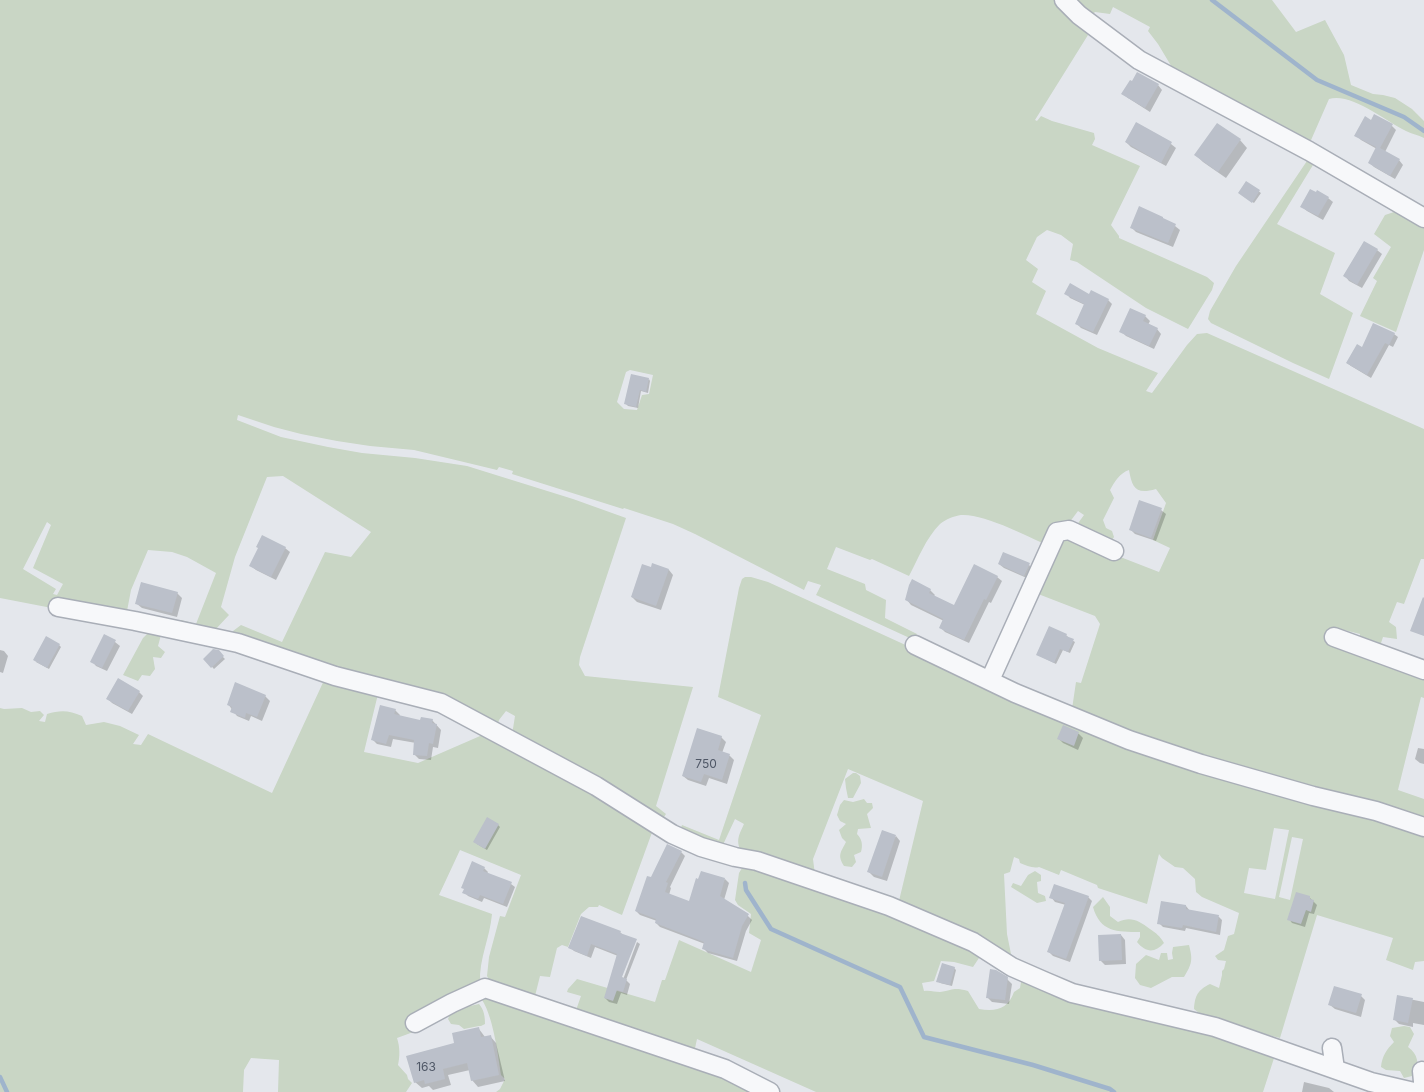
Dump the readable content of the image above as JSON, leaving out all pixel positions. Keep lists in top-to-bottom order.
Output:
{
  "house_numbers": ["750", "163"]
}
